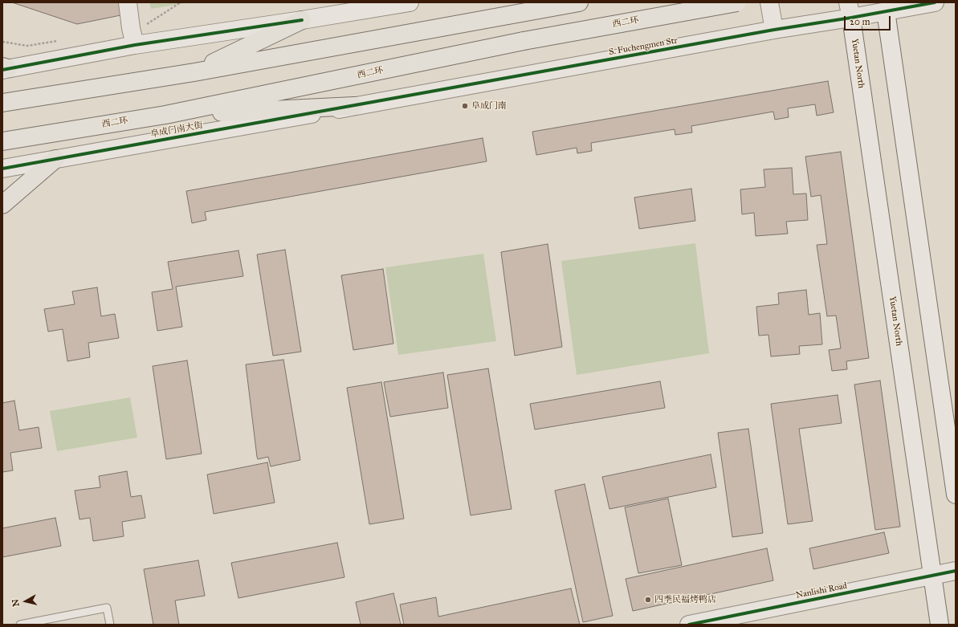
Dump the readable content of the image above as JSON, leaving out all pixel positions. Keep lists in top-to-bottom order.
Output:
{
  "streets": {
    "highway": ["西二环"],
    "street": [
      "S. Fuchengmen Str",
      "Yuetan North",
      "阜成门南大街",
      "Nanlishi Road"
    ]
  },
  "crossings": [
    ["S. Fuchengmen Str", "Yuetan North"],
    ["S. Fuchengmen Str", "阜成门南大街"],
    ["Yuetan North", "Nanlishi Road"]
  ],
  "places": ["阜成门南", "四季民福烤鸭店"],
  "scale_bar": "20 m",
  "north": "left"
}
